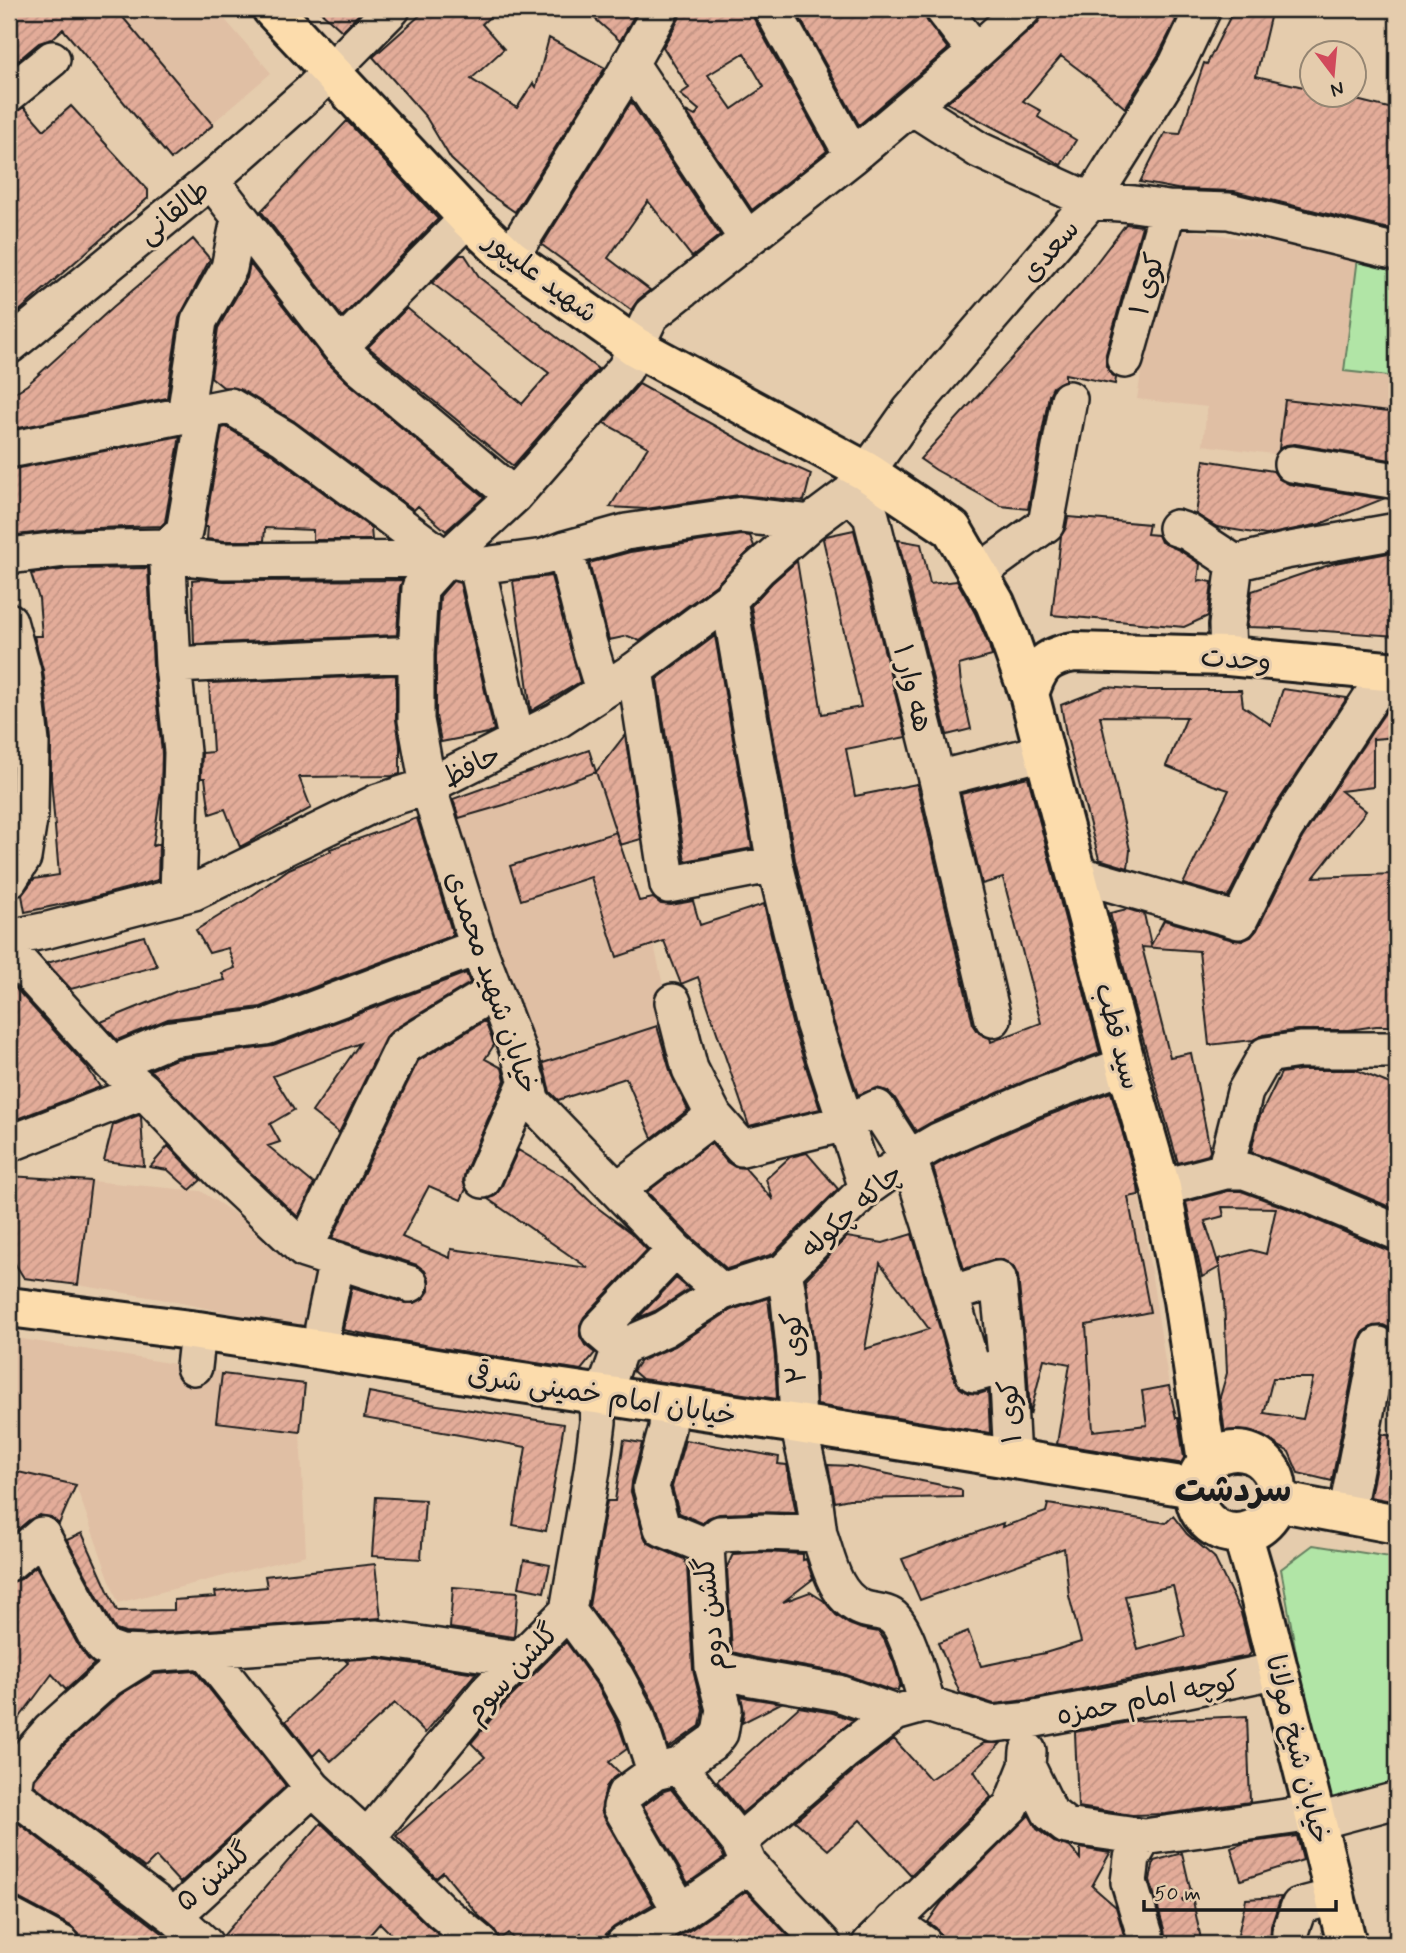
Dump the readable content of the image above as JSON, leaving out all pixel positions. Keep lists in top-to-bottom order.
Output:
{
  "streets": {
    "main road": [
      "شهید علیپور",
      "وحدت",
      "سید قطب",
      "خیابان امام خمینی شرقی",
      "خیابان شیخ مولانا"
    ],
    "street": [
      "طالقانی",
      "سعدی",
      "کوی ۱",
      "هه وار ۱",
      "حافظ",
      "خیابان شهید محمدی",
      "چاکه چکوله",
      "کوی ۲",
      "گلشن دوم",
      "گلشن سوم",
      "کوچه امام حمزه",
      "گلشن ۵"
    ]
  },
  "crossings": [
    ["طالقانی", "شهید علیپور"],
    ["سعدی", "شهید علیپور"],
    ["سعدی", "هه وار ۱"],
    ["سعدی", "حافظ"],
    ["شهید علیپور", "هه وار ۱"],
    ["شهید علیپور", "حافظ"],
    ["شهید علیپور", "خیابان شهید محمدی"],
    ["شهید علیپور", "سید قطب"],
    ["کوی ۱", "خیابان امام خمینی شرقی"],
    ["هه وار ۱", "حافظ"],
    ["حافظ", "خیابان شهید محمدی"],
    ["خیابان شهید محمدی", "چاکه چکوله"],
    ["سید قطب", "چاکه چکوله"],
    ["سید قطب", "خیابان امام خمینی شرقی"],
    ["سید قطب", "خیابان شیخ مولانا"],
    ["چاکه چکوله", "کوی ۲"],
    ["کوی ۲", "خیابان امام خمینی شرقی"],
    ["کوی ۲", "کوچه امام حمزه"],
    ["خیابان امام خمینی شرقی", "گلشن دوم"],
    ["خیابان امام خمینی شرقی", "گلشن سوم"],
    ["خیابان امام خمینی شرقی", "خیابان شیخ مولانا"],
    ["گلشن دوم", "کوچه امام حمزه"],
    ["کوچه امام حمزه", "خیابان شیخ مولانا"]
  ],
  "districts": ["سردشت"],
  "scale_bar": "50 m",
  "north": "bottom"
}
